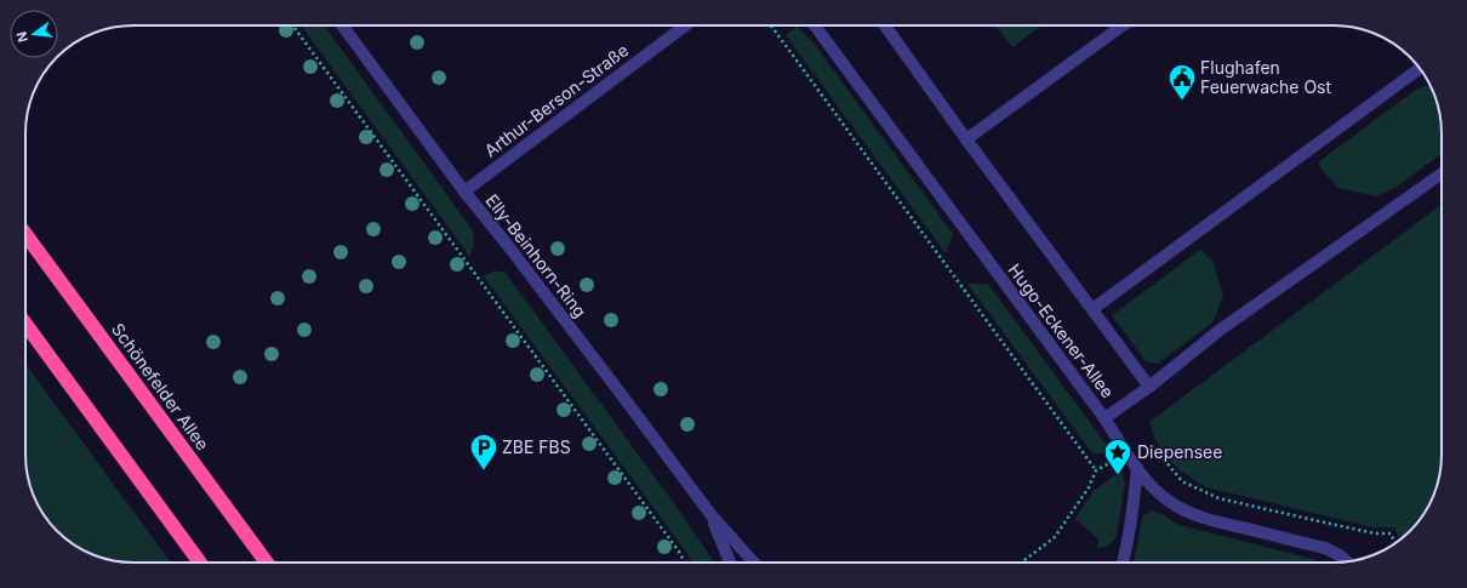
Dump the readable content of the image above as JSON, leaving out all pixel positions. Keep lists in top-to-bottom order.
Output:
{
  "streets": {
    "highway": ["Schönefelder Allee"],
    "street": ["Arthur-Berson-Straße", "Elly-Beinhorn-Ring", "Hugo-Eckener-Allee"]
  },
  "crossings": [
    ["Arthur-Berson-Straße", "Elly-Beinhorn-Ring"]
  ],
  "places": {
    "public building": ["Flughafen Feuerwache Ost"],
    "parking": ["ZBE FBS"],
    "place": ["Diepensee"]
  },
  "north": "left"
}
